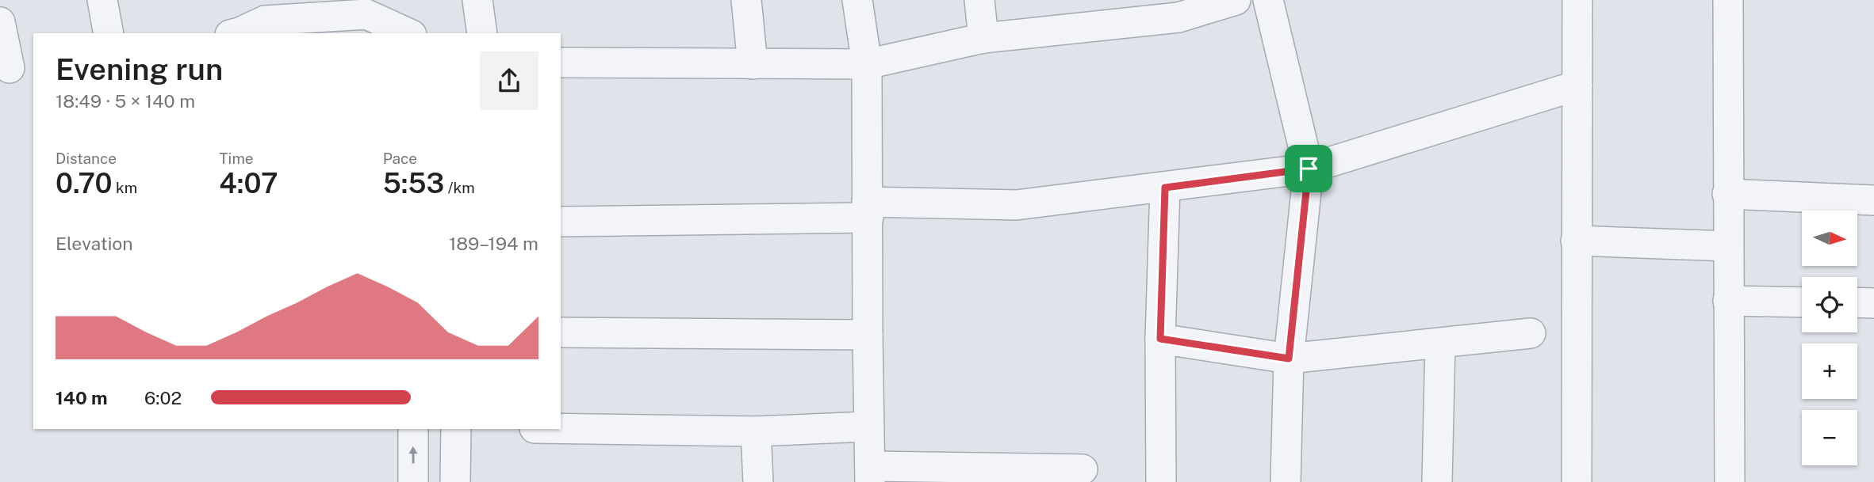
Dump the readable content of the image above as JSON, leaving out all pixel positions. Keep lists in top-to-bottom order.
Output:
{
  "north": "right",
  "page": {
    "heading": ["Evening run", "18:49 · 5 × 140 m"],
    "stats": [
      ["Distance", "0.70 km"],
      ["Time", "4:07"],
      ["Pace", "5:53 /km"]
    ],
    "map_buttons": ["+", "−"],
    "chart": ["Elevation", "189–194 m"],
    "list": [
      {
        "name": "140 m",
        "note": "6:02"
      }
    ]
  }
}
